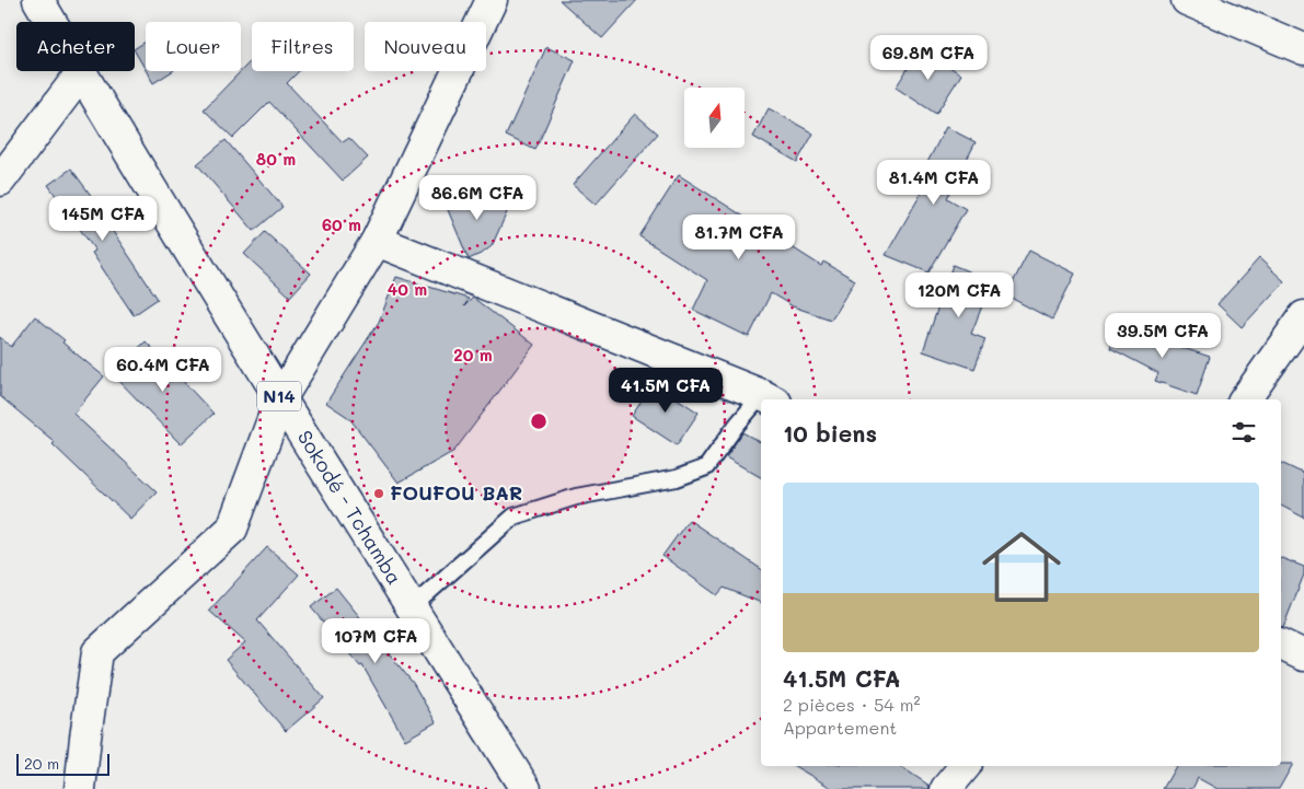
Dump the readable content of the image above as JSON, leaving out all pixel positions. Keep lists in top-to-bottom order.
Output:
{
  "streets": {
    "street": ["N14", "Sokodé - Tchamba"]
  },
  "places": ["FOUFOU BAR"],
  "scale_bar": "20 m",
  "north": "top",
  "page": {
    "chip": [
      "Acheter",
      "Louer",
      "Filtres",
      "Nouveau"
    ],
    "price": [
      "69.8M CFA",
      "81.4M CFA",
      "86.6M CFA",
      "145M CFA",
      "81.7M CFA",
      "120M CFA",
      "39.5M CFA",
      "60.4M CFA",
      "41.5M CFA",
      "107M CFA"
    ],
    "heading": "10 biens",
    "list": [
      {
        "name": "41.5M CFA",
        "note": "2 pièces · 54 m² · Appartement"
      }
    ],
    "scale": "20 m"
  },
  "rings": [
    "80 m",
    "60 m",
    "40 m",
    "20 m"
  ]
}
